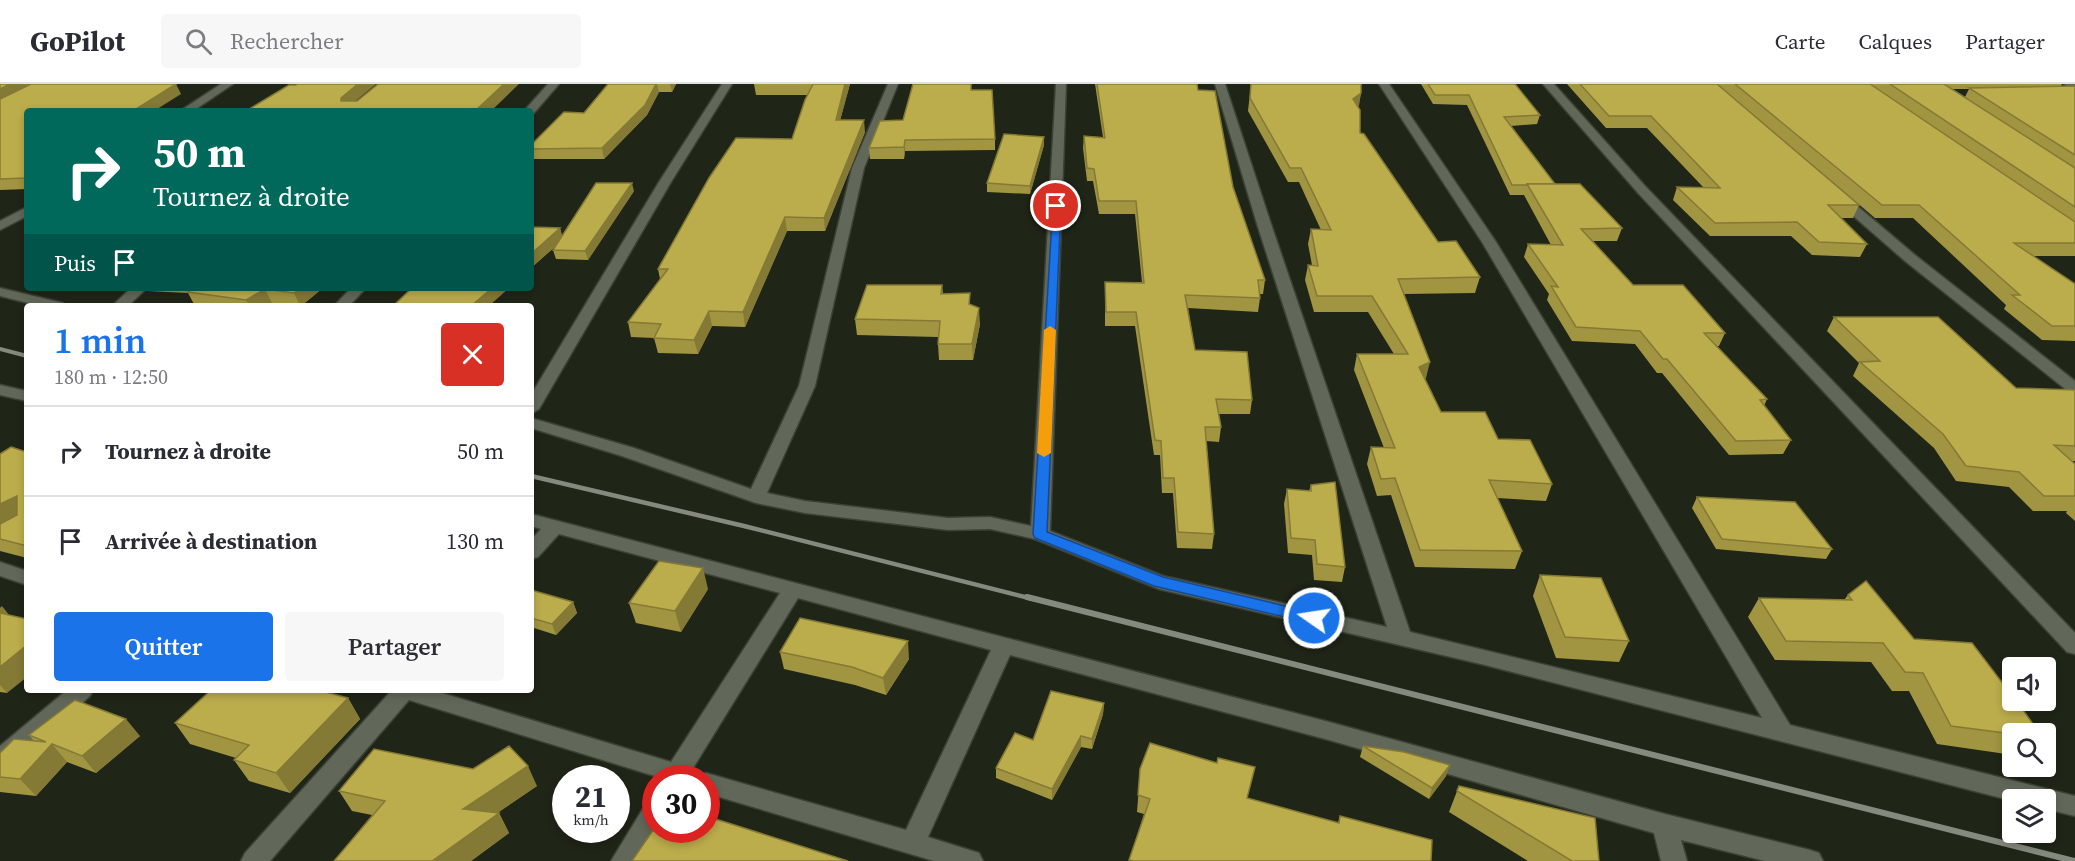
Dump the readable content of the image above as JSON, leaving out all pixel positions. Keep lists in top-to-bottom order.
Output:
{
  "page": {
    "header": "GoPilot",
    "search": "Rechercher",
    "nav": ["Carte", "Calques", "Partager"],
    "turn": ["50 m", "Tournez à droite"],
    "then": "Puis",
    "heading": ["1 min", "180 m · 12:50"],
    "list": [
      {
        "name": "Tournez à droite",
        "value": "50 m"
      },
      {
        "name": "Arrivée à destination",
        "value": "130 m"
      }
    ],
    "buttons": ["Quitter", "Partager"],
    "speed": "21 km/h",
    "limit": "30"
  }
}
